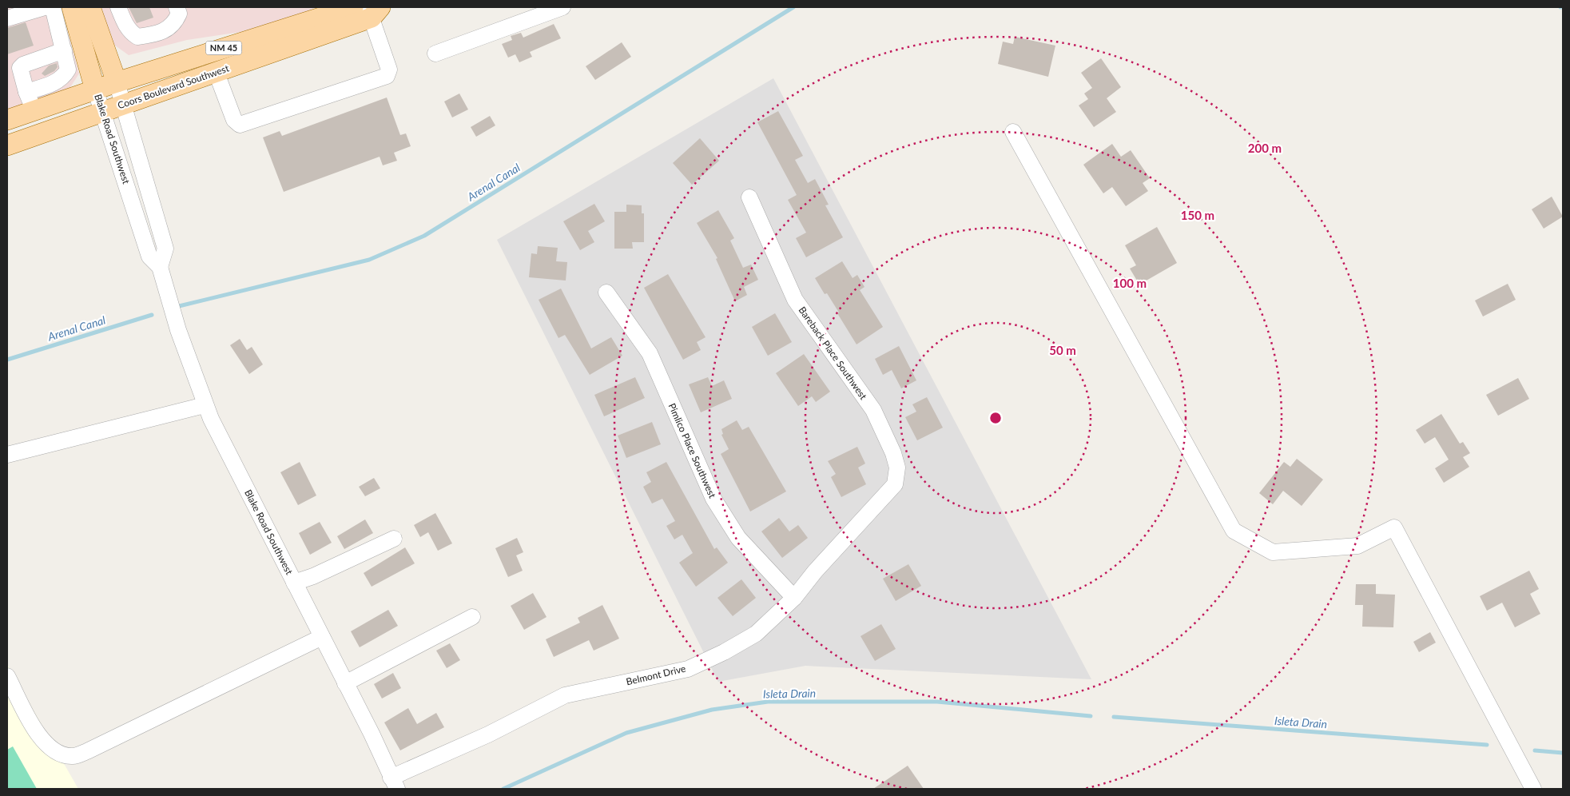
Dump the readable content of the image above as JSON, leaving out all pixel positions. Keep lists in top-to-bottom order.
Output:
{
  "streets": {
    "main road": ["NM 45", "Coors Boulevard Southwest", "Blake Road Southwest"],
    "street": ["Bareback Place Southwest", "Pimlico Place Southwest", "Belmont Drive"]
  },
  "crossings": [
    ["Coors Boulevard Southwest", "Blake Road Southwest"],
    ["Blake Road Southwest", "Belmont Drive"],
    ["Bareback Place Southwest", "Belmont Drive"],
    ["Pimlico Place Southwest", "Belmont Drive"]
  ],
  "water": ["Arenal Canal", "Isleta Drain"],
  "rings": [
    "200 m",
    "150 m",
    "100 m",
    "50 m"
  ]
}
